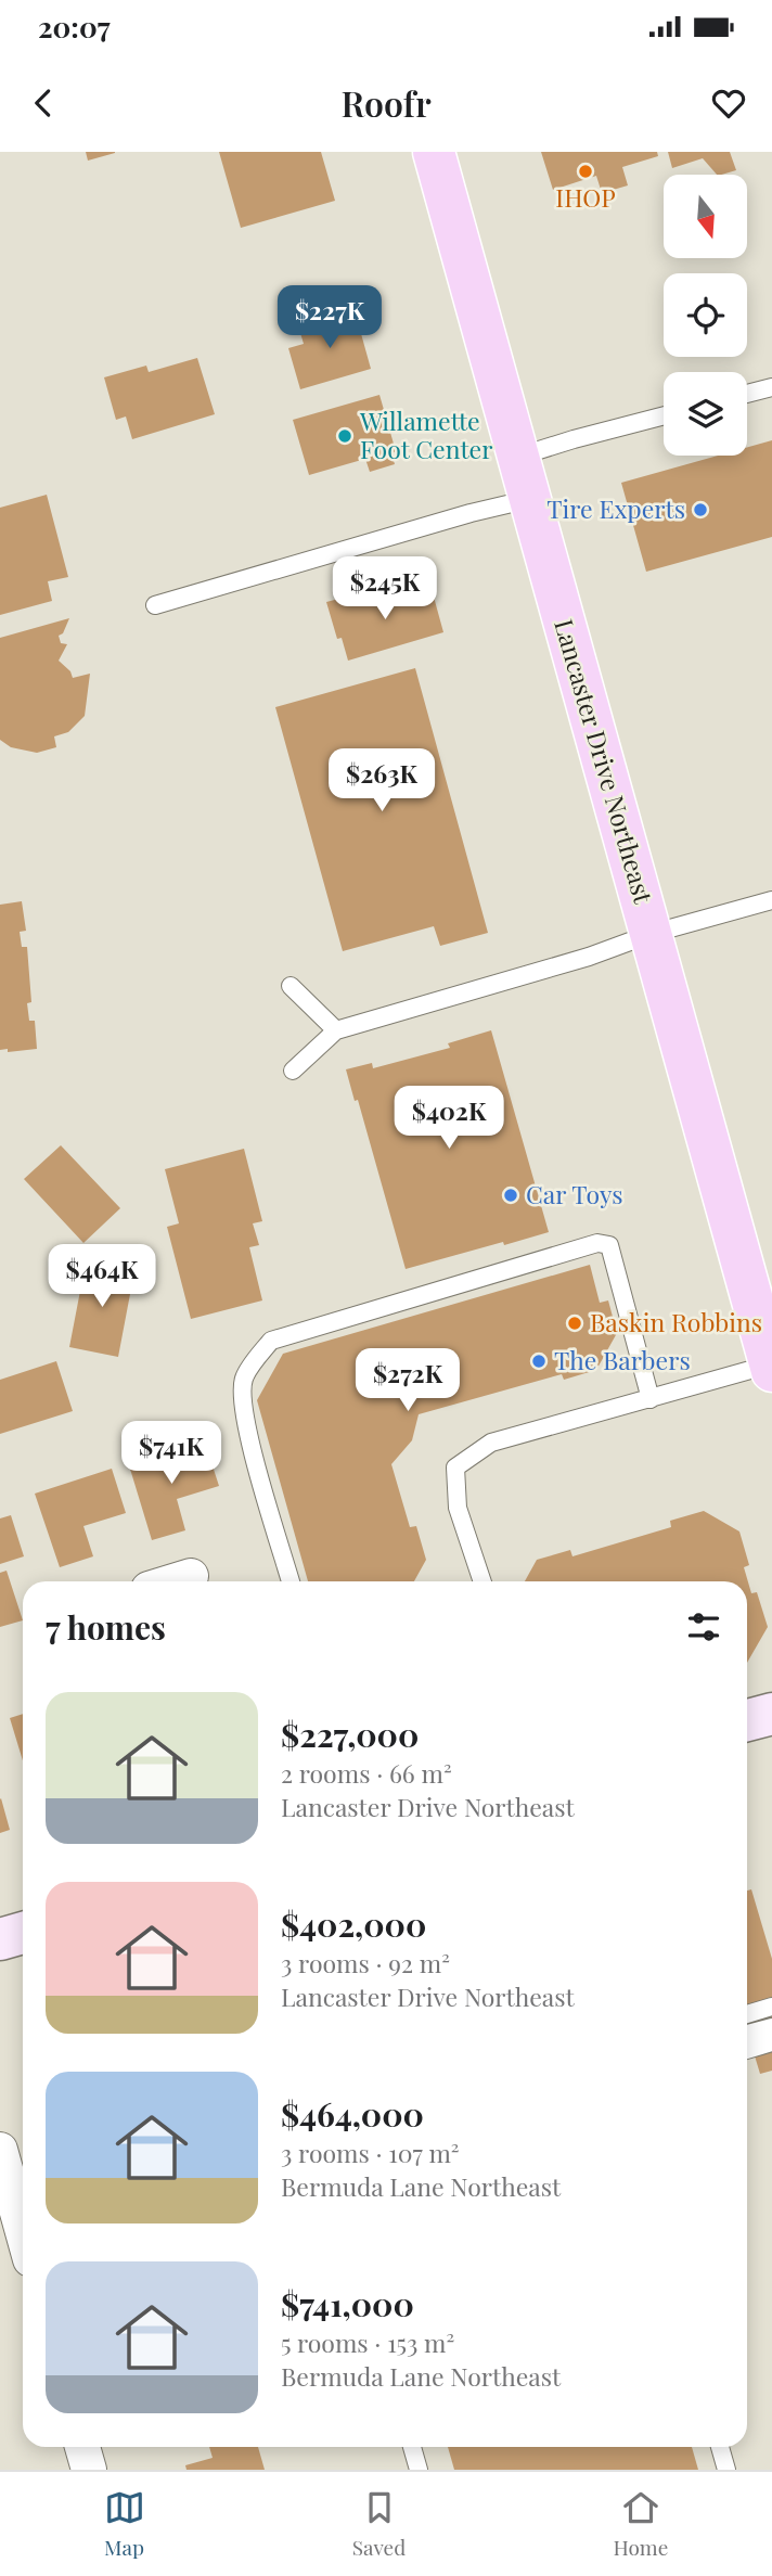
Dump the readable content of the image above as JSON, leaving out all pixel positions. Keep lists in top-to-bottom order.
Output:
{
  "streets": {
    "main road": ["Lancaster Drive Northeast"]
  },
  "places": [
    "IHOP",
    "Willamette Foot Center",
    "Tire Experts",
    "Car Toys",
    "Baskin Robbins",
    "The Barbers"
  ],
  "north": "bottom",
  "page": {
    "status": "20:07",
    "header": "Roofr",
    "price": [
      "$227K",
      "$245K",
      "$263K",
      "$402K",
      "$464K",
      "$272K",
      "$741K"
    ],
    "heading": "7 homes",
    "list": [
      {
        "name": "$227,000",
        "note": "2 rooms · 66 m² · Lancaster Drive Northeast"
      },
      {
        "name": "$402,000",
        "note": "3 rooms · 92 m² · Lancaster Drive Northeast"
      },
      {
        "name": "$464,000",
        "note": "3 rooms · 107 m² · Bermuda Lane Northeast"
      },
      {
        "name": "$741,000",
        "note": "5 rooms · 153 m² · Bermuda Lane Northeast"
      }
    ],
    "tabs": ["Map", "Saved", "Home"]
  }
}
